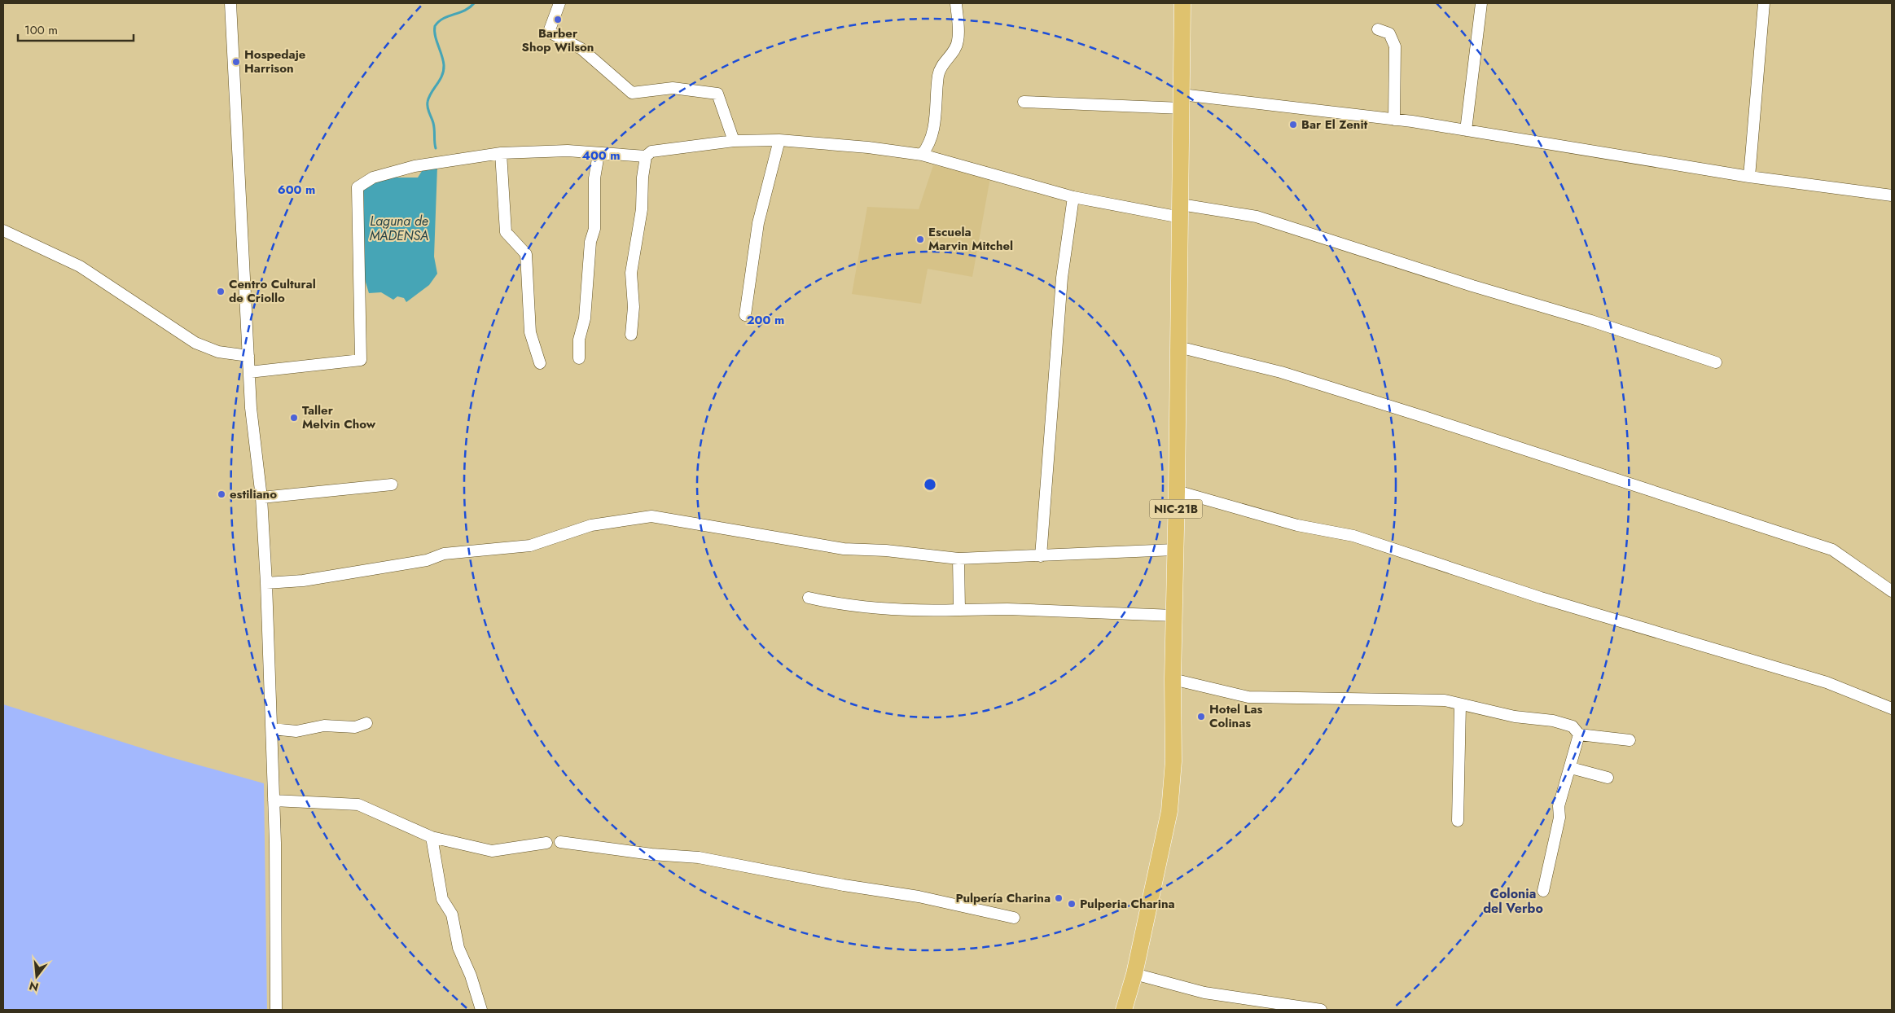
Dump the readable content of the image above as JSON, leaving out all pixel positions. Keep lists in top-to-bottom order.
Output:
{
  "streets": {
    "highway": ["NIC-21B"]
  },
  "districts": ["Colonia del Verbo"],
  "water": ["Laguna de MADENSA"],
  "places": [
    "Barber Shop Wilson",
    "Hospedaje Harrison",
    "Bar El Zenit",
    "Escuela Marvin Mitchel",
    "Centro Cultural de Criollo",
    "Taller Melvin Chow",
    "estiliano",
    "Hotel Las Colinas",
    "Pulpería Charina",
    "Pulperia Charina"
  ],
  "scale_bar": "100 m",
  "north": "bottom",
  "rings": ["400 m", "600 m", "200 m"]
}
